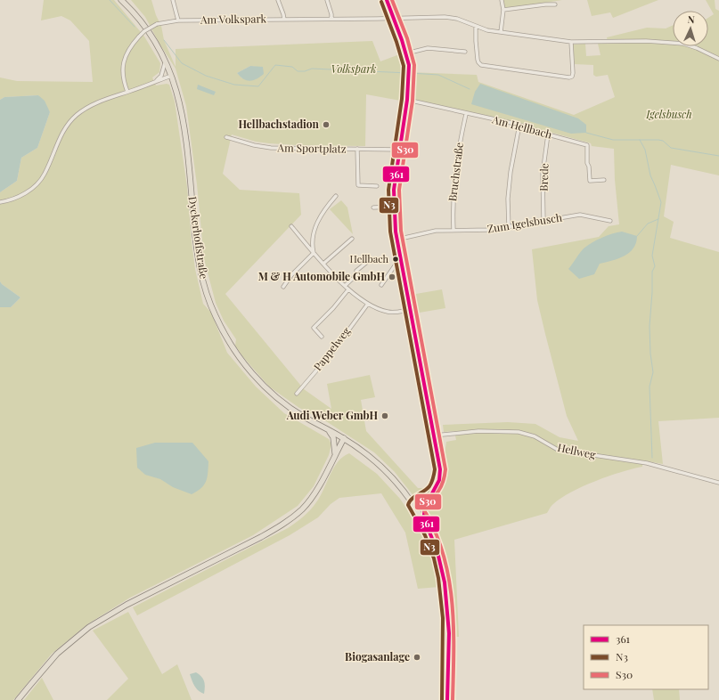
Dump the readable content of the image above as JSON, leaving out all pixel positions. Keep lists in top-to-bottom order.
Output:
{
  "streets": {
    "main road": ["Dyckerhoffstraße"],
    "street": [
      "Am Volkspark",
      "Am Hellbach",
      "Am Sportplatz",
      "Bruchstraße",
      "Brede",
      "Zum Igelsbusch",
      "Pappelweg",
      "Hellweg"
    ]
  },
  "crossings": [
    ["Am Hellbach", "Bruchstraße"],
    ["Am Hellbach", "Brede"],
    ["Bruchstraße", "Zum Igelsbusch"],
    ["Brede", "Zum Igelsbusch"]
  ],
  "parks": ["Volkspark", "Igelsbusch"],
  "places": [
    "Hellbachstadion",
    "Hellbach",
    "M & H Automobile GmbH",
    "Audi Weber GmbH",
    "Biogasanlage"
  ],
  "lines": ["transit line 361", "transit line S30", "transit line N3"],
  "legend": ["361", "N3", "S30"],
  "north": "top"
}
